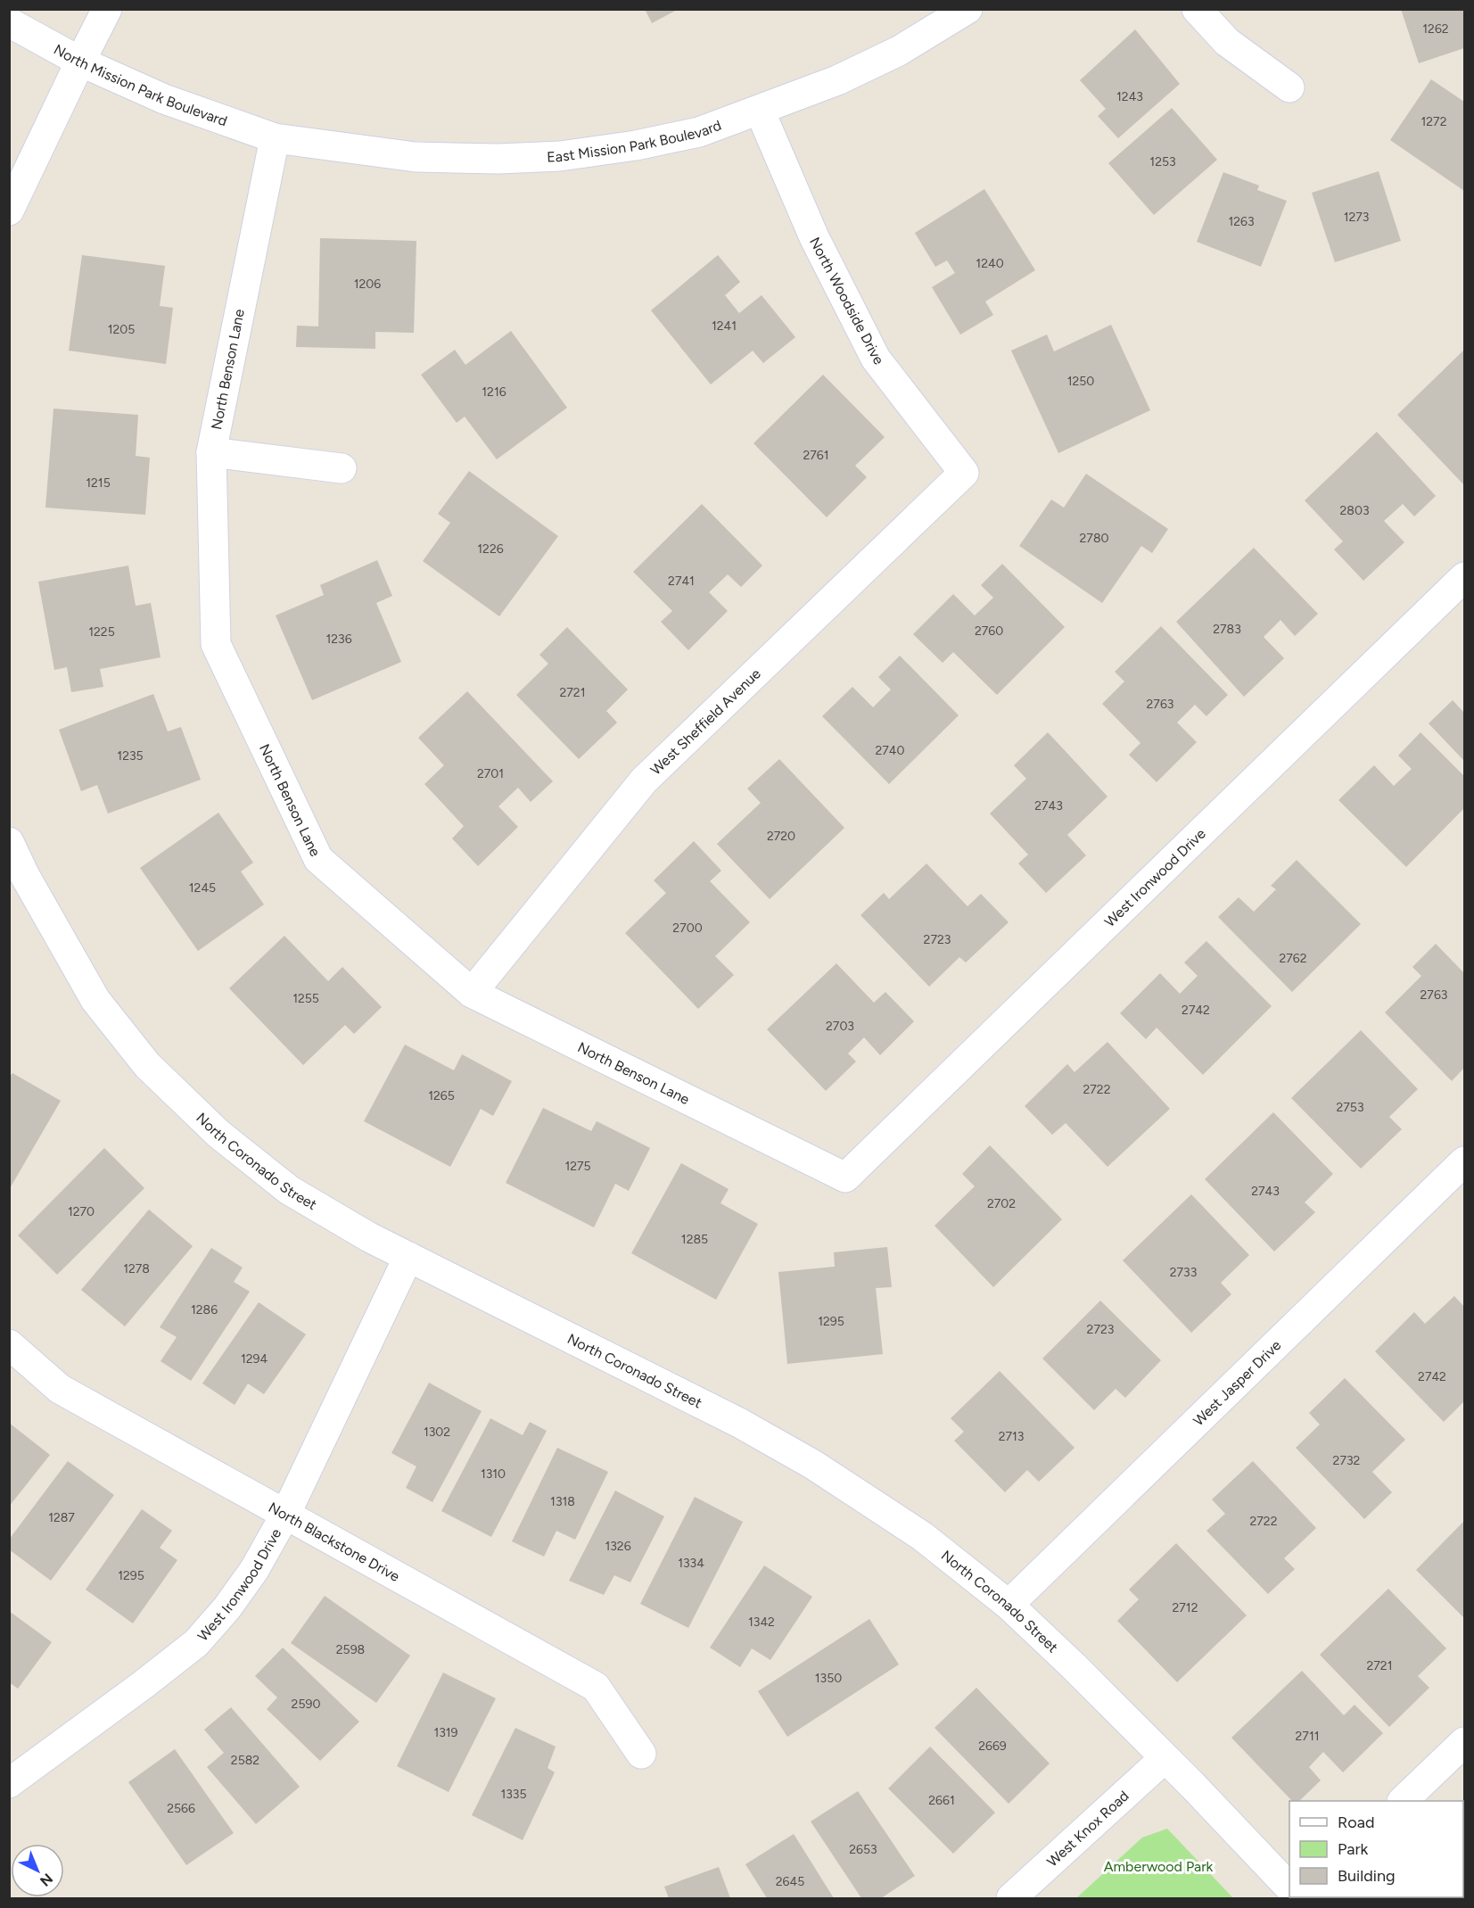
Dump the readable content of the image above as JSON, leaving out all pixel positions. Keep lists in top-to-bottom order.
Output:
{
  "streets": {
    "street": [
      "North Mission Park Boulevard",
      "East Mission Park Boulevard",
      "North Woodside Drive",
      "North Benson Lane",
      "West Sheffield Avenue",
      "West Ironwood Drive",
      "North Coronado Street",
      "West Jasper Drive",
      "North Blackstone Drive",
      "West Knox Road"
    ]
  },
  "crossings": [
    ["North Mission Park Boulevard", "East Mission Park Boulevard"],
    ["North Mission Park Boulevard", "North Benson Lane"],
    ["East Mission Park Boulevard", "North Woodside Drive"],
    ["East Mission Park Boulevard", "North Benson Lane"],
    ["North Woodside Drive", "West Sheffield Avenue"],
    ["North Benson Lane", "West Sheffield Avenue"],
    ["North Benson Lane", "West Ironwood Drive"],
    ["West Ironwood Drive", "North Coronado Street"],
    ["West Ironwood Drive", "North Blackstone Drive"],
    ["North Coronado Street", "West Jasper Drive"],
    ["North Coronado Street", "West Knox Road"]
  ],
  "parks": ["Amberwood Park"],
  "house_numbers": [
    "1262",
    "1243",
    "1272",
    "1253",
    "1273",
    "1263",
    "1240",
    "1206",
    "1241",
    "1205",
    "1250",
    "1216",
    "2761",
    "1215",
    "2803",
    "2780",
    "1226",
    "2741",
    "2783",
    "2760",
    "1225",
    "1236",
    "2721",
    "2763",
    "2740",
    "1235",
    "2701",
    "2743",
    "2720",
    "1245",
    "2700",
    "2723",
    "2762",
    "2763",
    "1255",
    "2742",
    "2703",
    "2722",
    "1265",
    "2753",
    "1275",
    "2743",
    "2702",
    "1270",
    "1285",
    "1278",
    "2733",
    "1286",
    "1295",
    "2723",
    "1294",
    "2742",
    "1302",
    "2713",
    "2732",
    "1310",
    "1318",
    "1287",
    "2722",
    "1326",
    "1334",
    "1295",
    "2712",
    "1342",
    "2598",
    "2721",
    "1350",
    "2590",
    "1319",
    "2711",
    "2669",
    "2582",
    "1335",
    "2661",
    "2566",
    "2653",
    "2645"
  ],
  "legend": ["Road", "Park", "Building"],
  "north": "bottom right"
}
